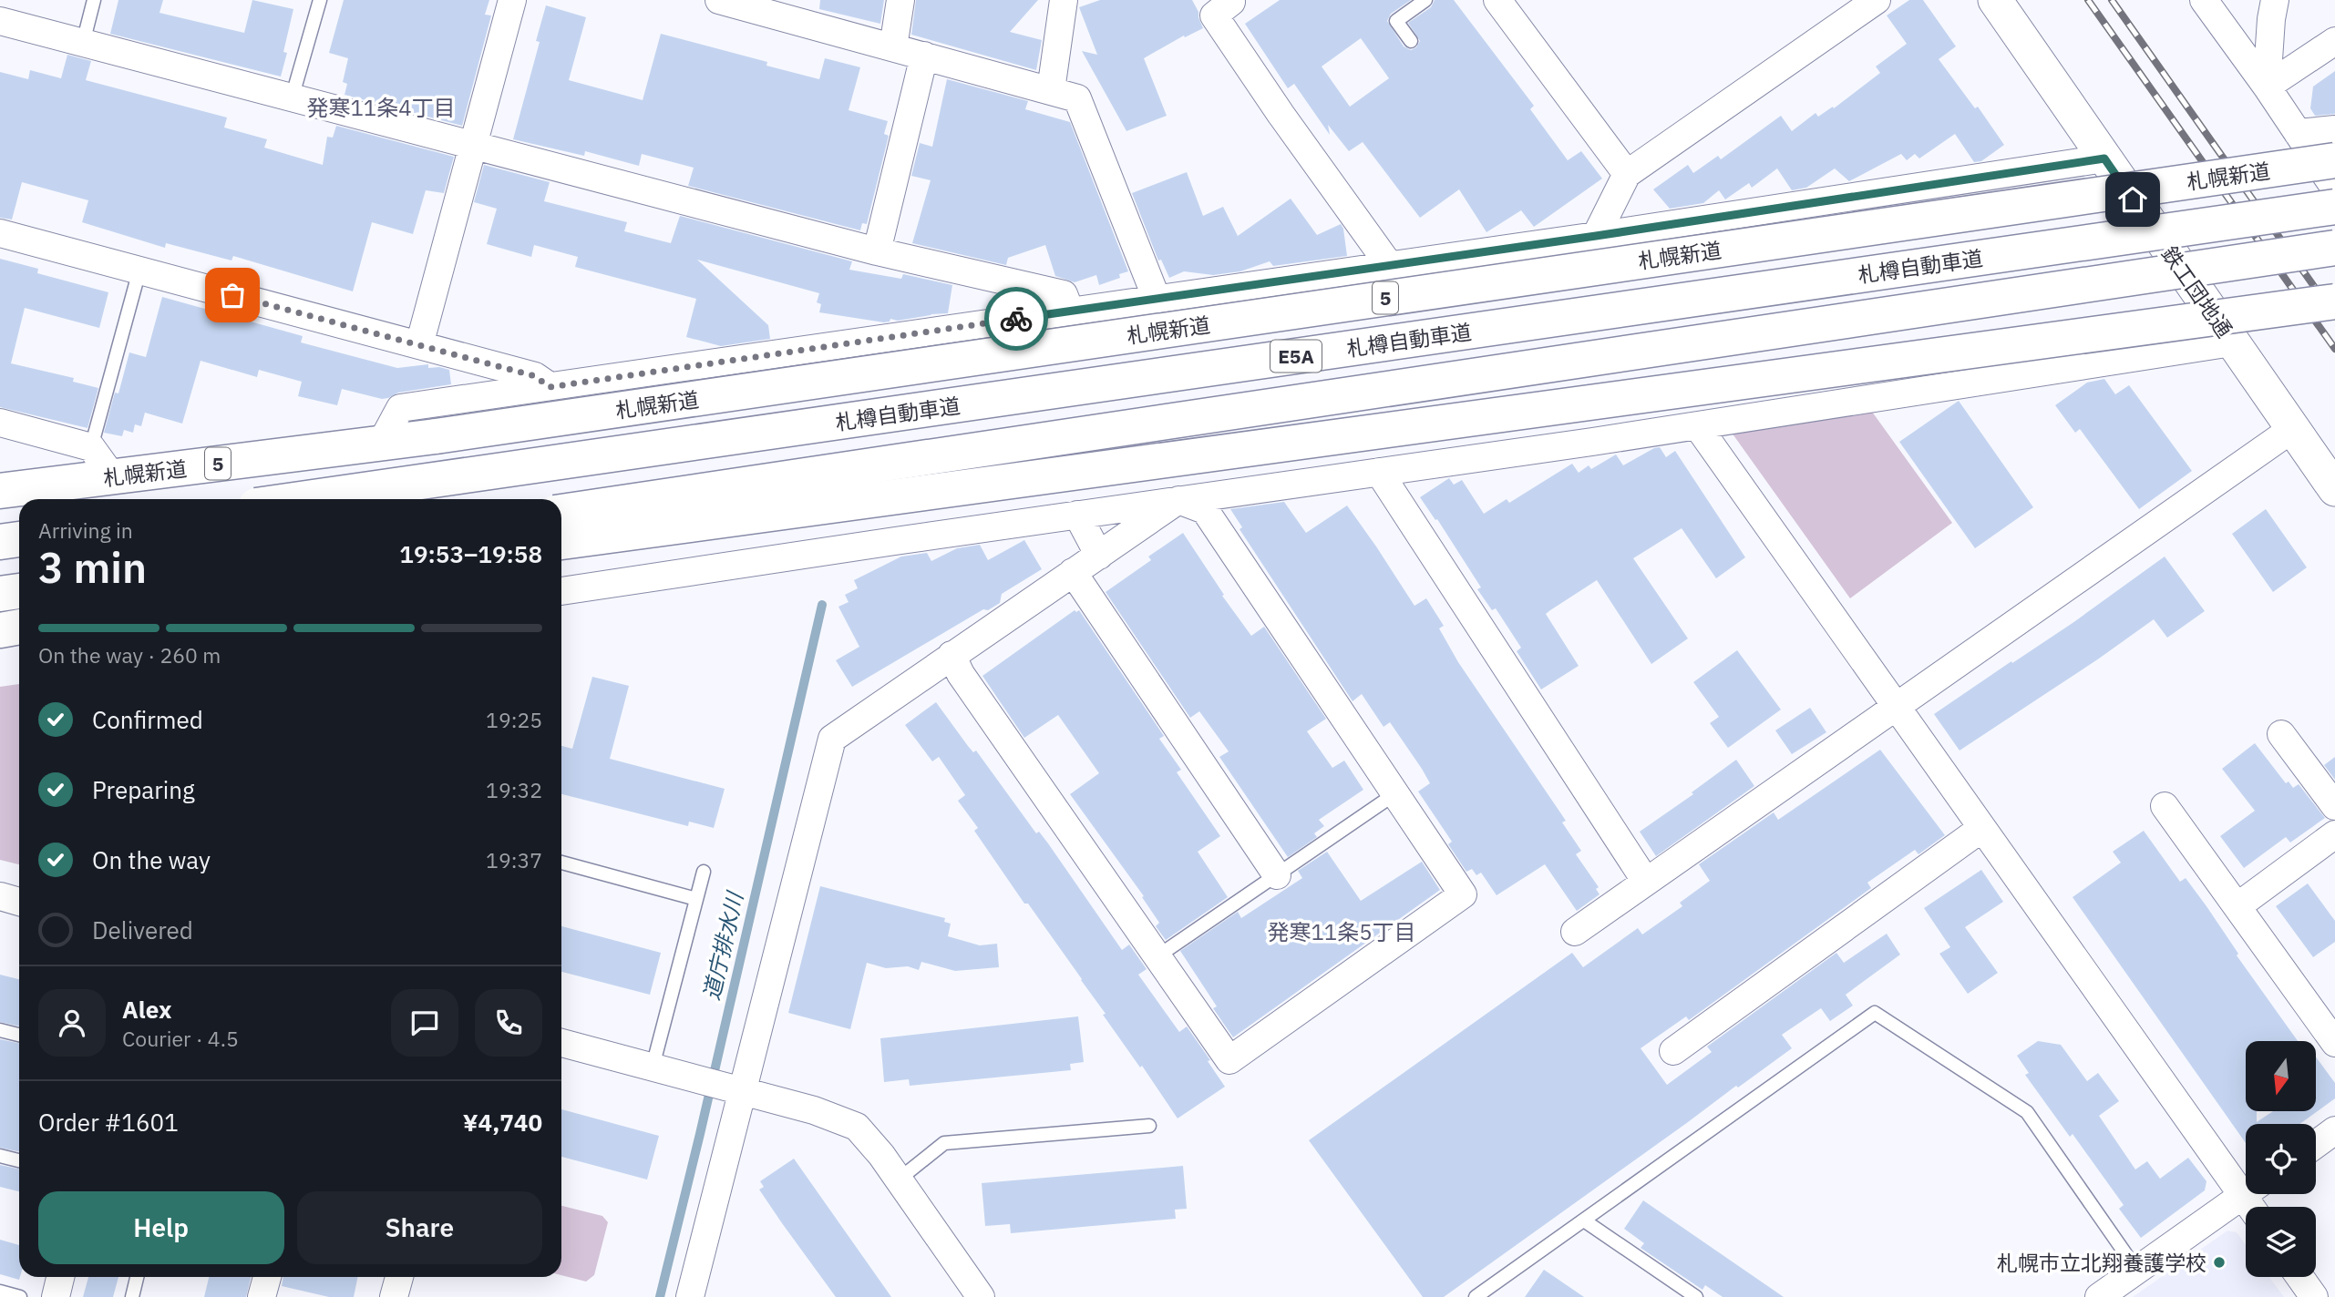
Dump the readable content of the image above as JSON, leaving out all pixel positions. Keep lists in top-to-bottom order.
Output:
{
  "streets": {
    "highway": [
      "札幌新道",
      "札樽自動車道",
      "5",
      "E5A"
    ],
    "street": ["鉄工団地通"]
  },
  "districts": ["発寒11条4丁目", "発寒11条5丁目"],
  "water": ["道庁排水川"],
  "places": ["札幌市立北翔養護学校"],
  "north": "bottom",
  "page": {
    "heading": ["3 min", "Arriving in", "19:53–19:58"],
    "panel": [
      "Alex",
      "Courier · 4.5",
      "Order #1601",
      "¥4,740"
    ],
    "bar": "On the way · 260 m",
    "list": [
      ["Confirmed", "19:25"],
      ["Preparing", "19:32"],
      ["On the way", "19:37"],
      "Delivered"
    ],
    "buttons": ["Help", "Share"]
  }
}
